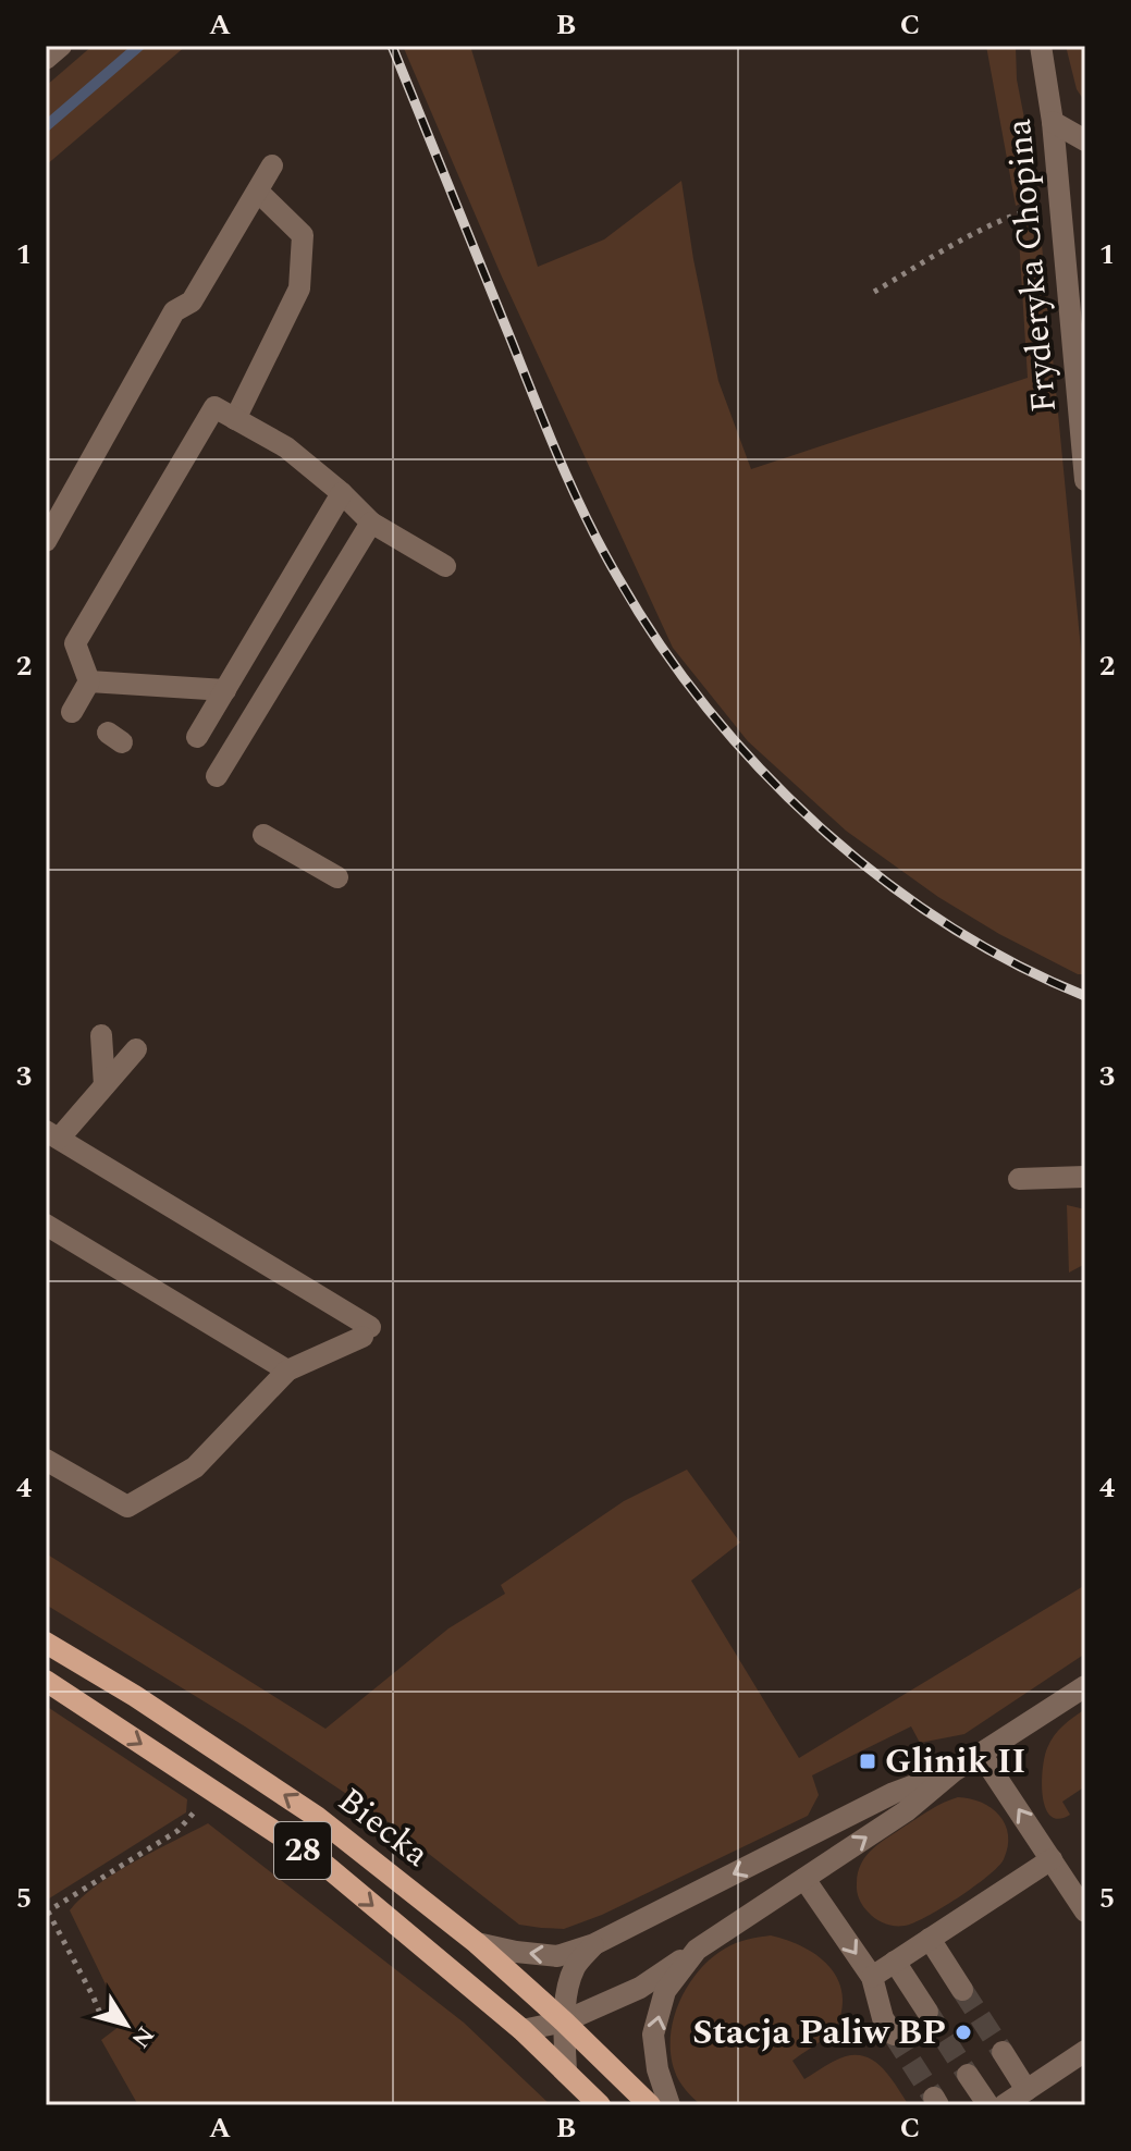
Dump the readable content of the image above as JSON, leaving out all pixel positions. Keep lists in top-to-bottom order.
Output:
{
  "streets": {
    "main road": ["Biecka", "28"],
    "street": ["Fryderyka Chopina"]
  },
  "places": {
    "transit": ["Glinik II"],
    "other": ["Stacja Paliw BP"]
  },
  "north": "bottom right",
  "grid": {
    "columns": ["A", "B", "C"],
    "rows": [
      "1",
      "2",
      "3",
      "4",
      "5"
    ]
  }
}
